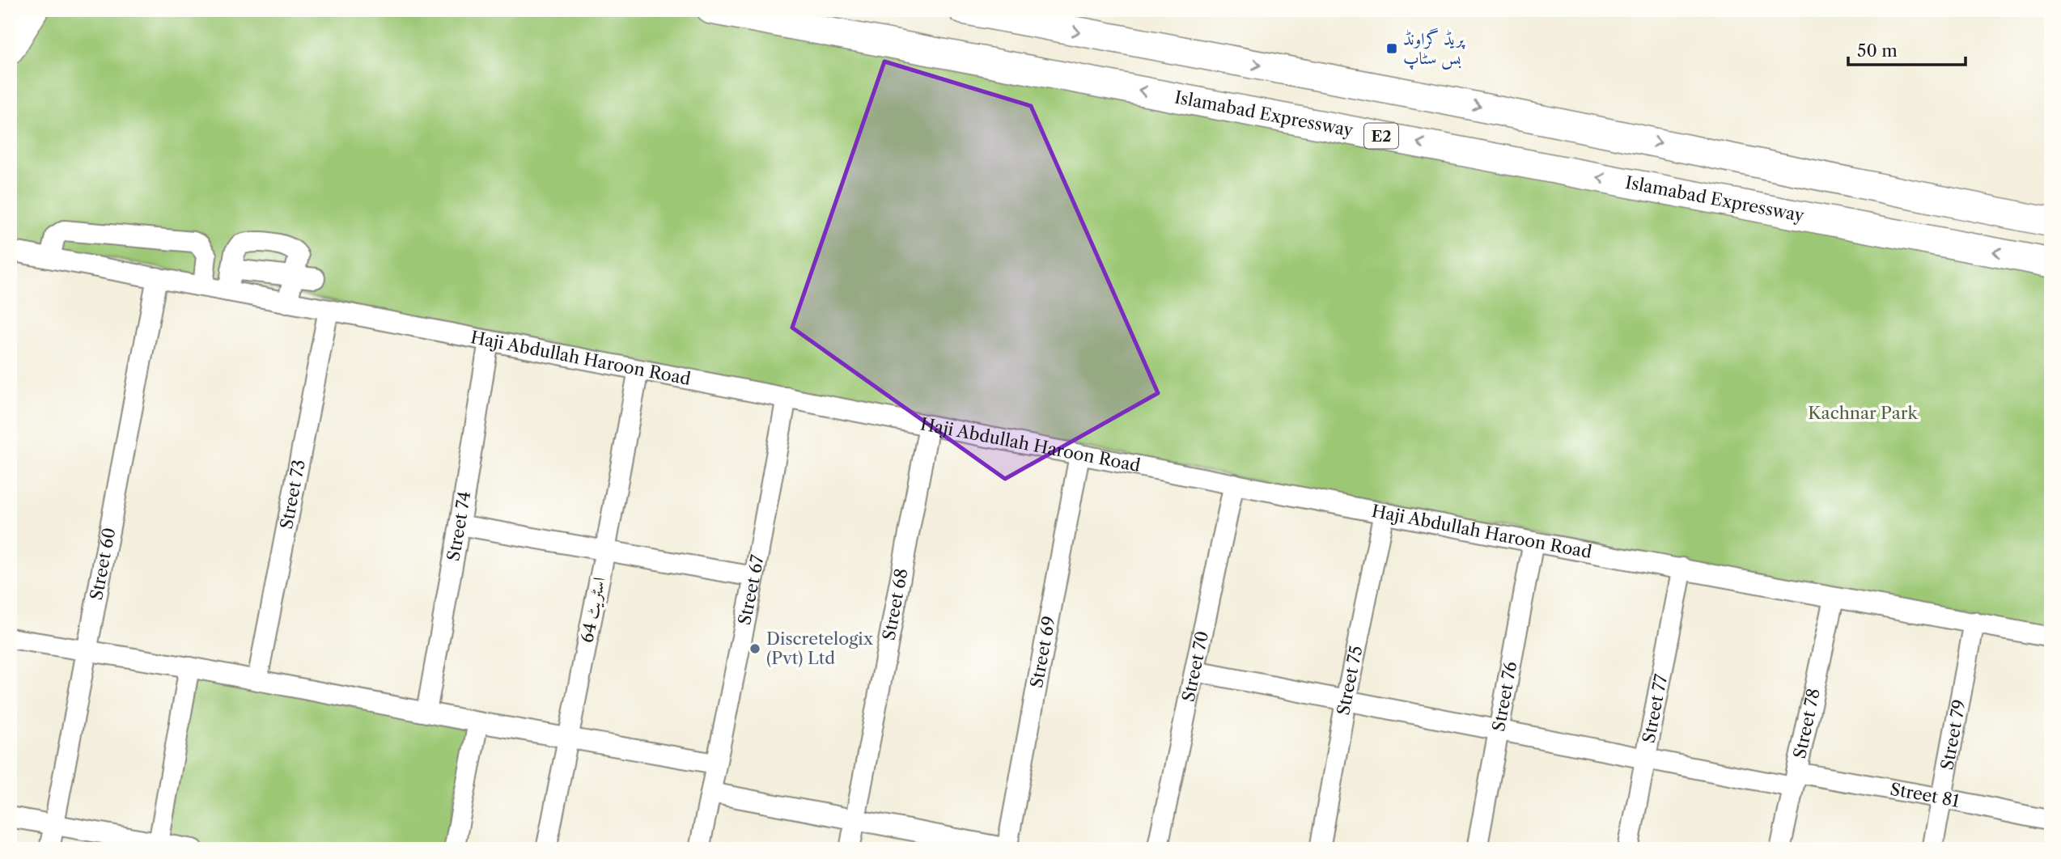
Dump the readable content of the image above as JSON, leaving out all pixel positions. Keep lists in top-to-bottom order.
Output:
{
  "streets": {
    "highway": ["Islamabad Expressway", "E2"],
    "street": [
      "Haji Abdullah Haroon Road",
      "Street 73",
      "Street 74",
      "Street 60",
      "Street 67",
      "Street 68",
      "اسٹریٹ 64",
      "Street 69",
      "Street 70",
      "Street 75",
      "Street 76",
      "Street 77",
      "Street 78",
      "Street 79",
      "Street 81"
    ]
  },
  "crossings": [
    ["Haji Abdullah Haroon Road", "Street 73"],
    ["Haji Abdullah Haroon Road", "Street 74"],
    ["Haji Abdullah Haroon Road", "Street 60"],
    ["Haji Abdullah Haroon Road", "Street 67"],
    ["Haji Abdullah Haroon Road", "Street 68"],
    ["Haji Abdullah Haroon Road", "اسٹریٹ 64"],
    ["Haji Abdullah Haroon Road", "Street 69"],
    ["Haji Abdullah Haroon Road", "Street 70"],
    ["Haji Abdullah Haroon Road", "Street 75"],
    ["Haji Abdullah Haroon Road", "Street 76"],
    ["Haji Abdullah Haroon Road", "Street 77"],
    ["Haji Abdullah Haroon Road", "Street 78"],
    ["Haji Abdullah Haroon Road", "Street 79"],
    ["Street 70", "Street 81"],
    ["Street 75", "Street 81"],
    ["Street 76", "Street 81"],
    ["Street 77", "Street 81"],
    ["Street 78", "Street 81"],
    ["Street 79", "Street 81"]
  ],
  "parks": ["Kachnar Park"],
  "places": {
    "transit": ["پریڈ گراونڈ بس سٹاپ"],
    "other": ["Discretelogix (Pvt) Ltd"]
  },
  "scale_bar": "50 m"
}
